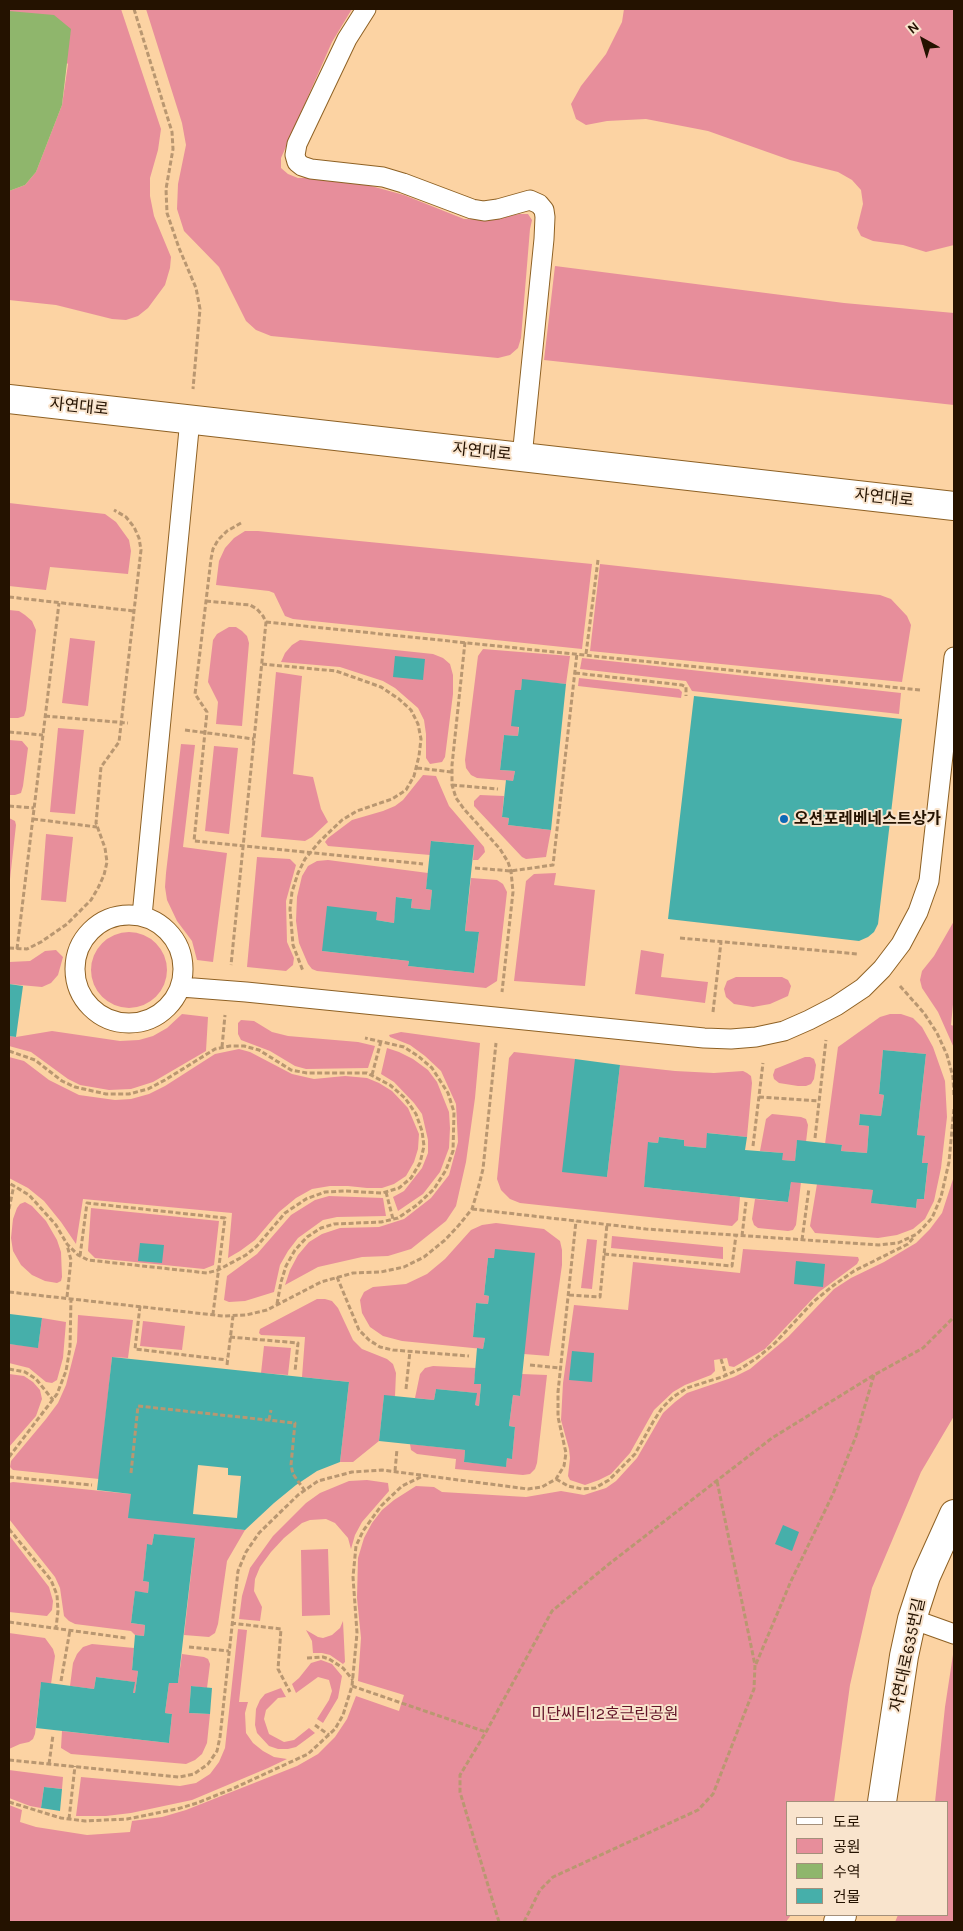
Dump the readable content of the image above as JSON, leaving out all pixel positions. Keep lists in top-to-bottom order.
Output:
{
  "streets": {
    "main road": ["자연대로", "자연대로635번길"]
  },
  "parks": ["미단씨티12호근린공원"],
  "places": ["오션포레베네스트상가"],
  "legend": [
    "도로",
    "공원",
    "수역",
    "건물"
  ],
  "north": "top left"
}
